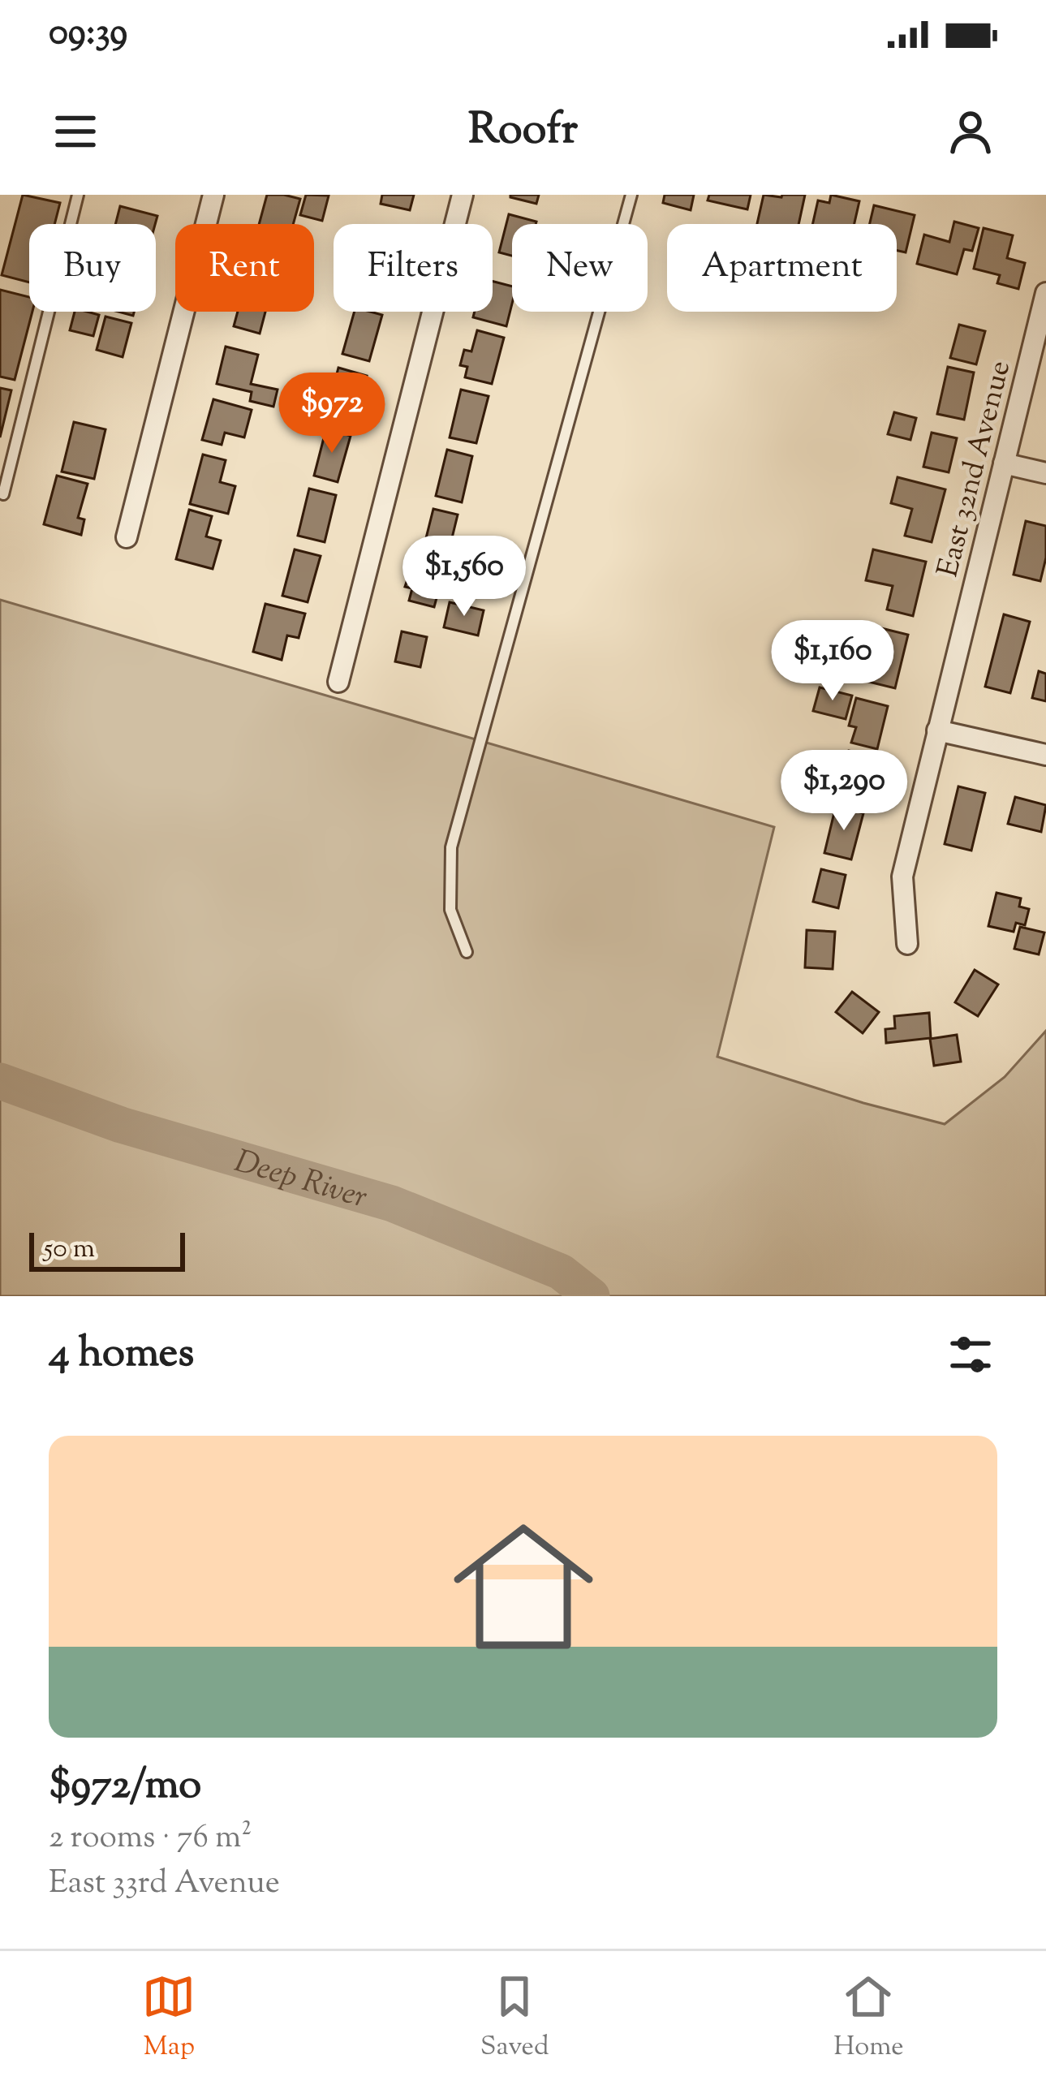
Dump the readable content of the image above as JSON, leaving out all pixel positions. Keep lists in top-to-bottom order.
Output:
{
  "streets": {
    "street": ["East 32nd Avenue"]
  },
  "water": ["Deep River"],
  "scale_bar": "50 m",
  "page": {
    "status": "09:39",
    "header": "Roofr",
    "chip": [
      "Buy",
      "Rent",
      "Filters",
      "New",
      "Apartment"
    ],
    "price": [
      "$972",
      "$1,560",
      "$1,160",
      "$1,290"
    ],
    "scale": "50 m",
    "heading": "4 homes",
    "list": [
      {
        "name": "$972/mo",
        "note": "2 rooms · 76 m² · East 33rd Avenue"
      }
    ],
    "tabs": ["Map", "Saved", "Home"]
  }
}
